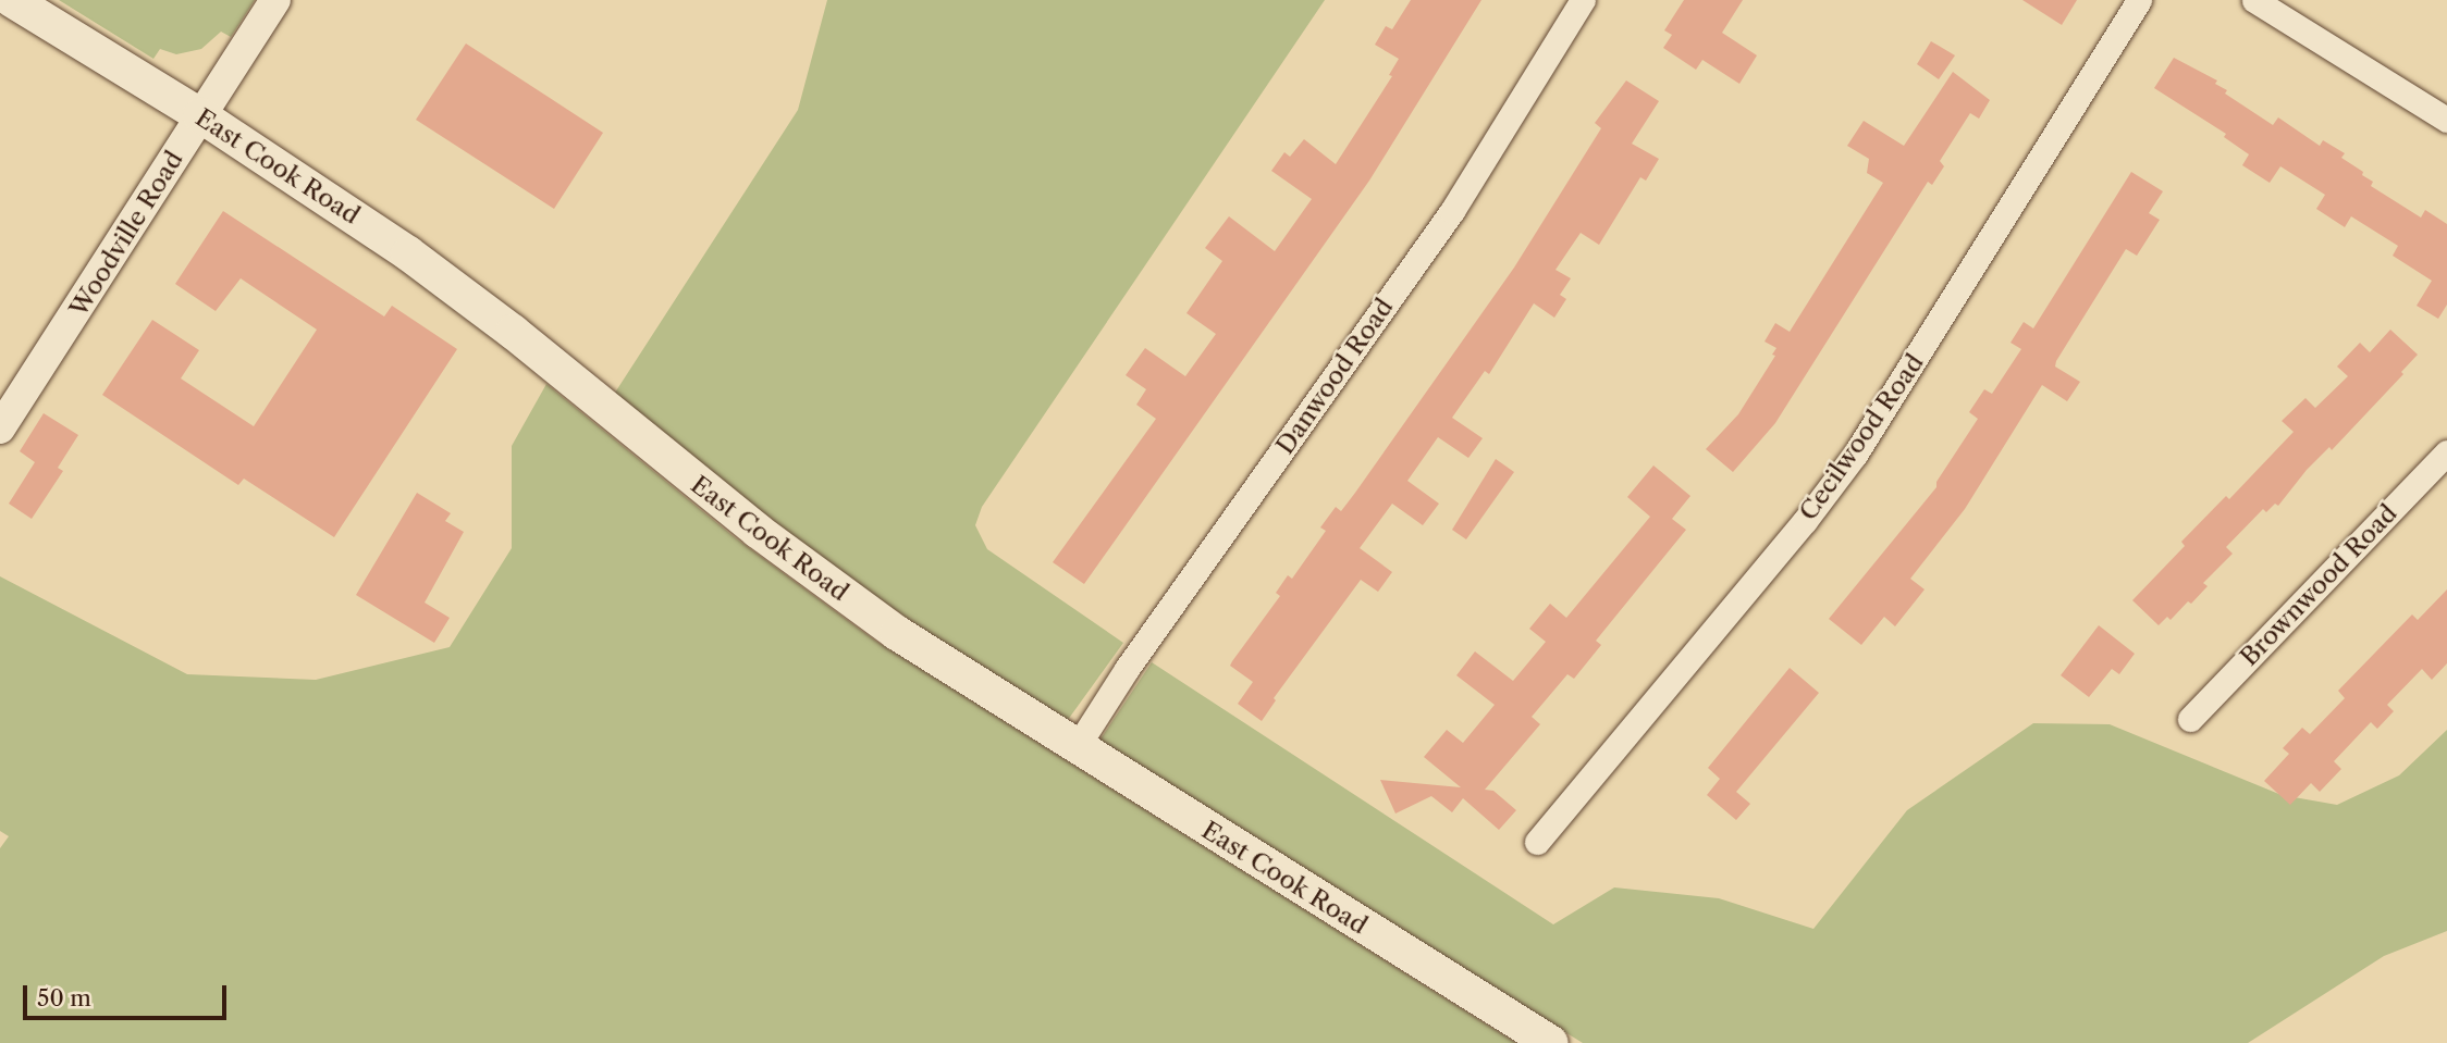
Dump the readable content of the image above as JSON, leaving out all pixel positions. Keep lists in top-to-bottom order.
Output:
{
  "streets": {
    "main road": ["East Cook Road"],
    "street": [
      "Woodville Road",
      "Danwood Road",
      "Cecilwood Road",
      "Brownwood Road"
    ]
  },
  "crossings": [
    ["East Cook Road", "Woodville Road"],
    ["East Cook Road", "Danwood Road"]
  ],
  "scale_bar": "50 m"
}
